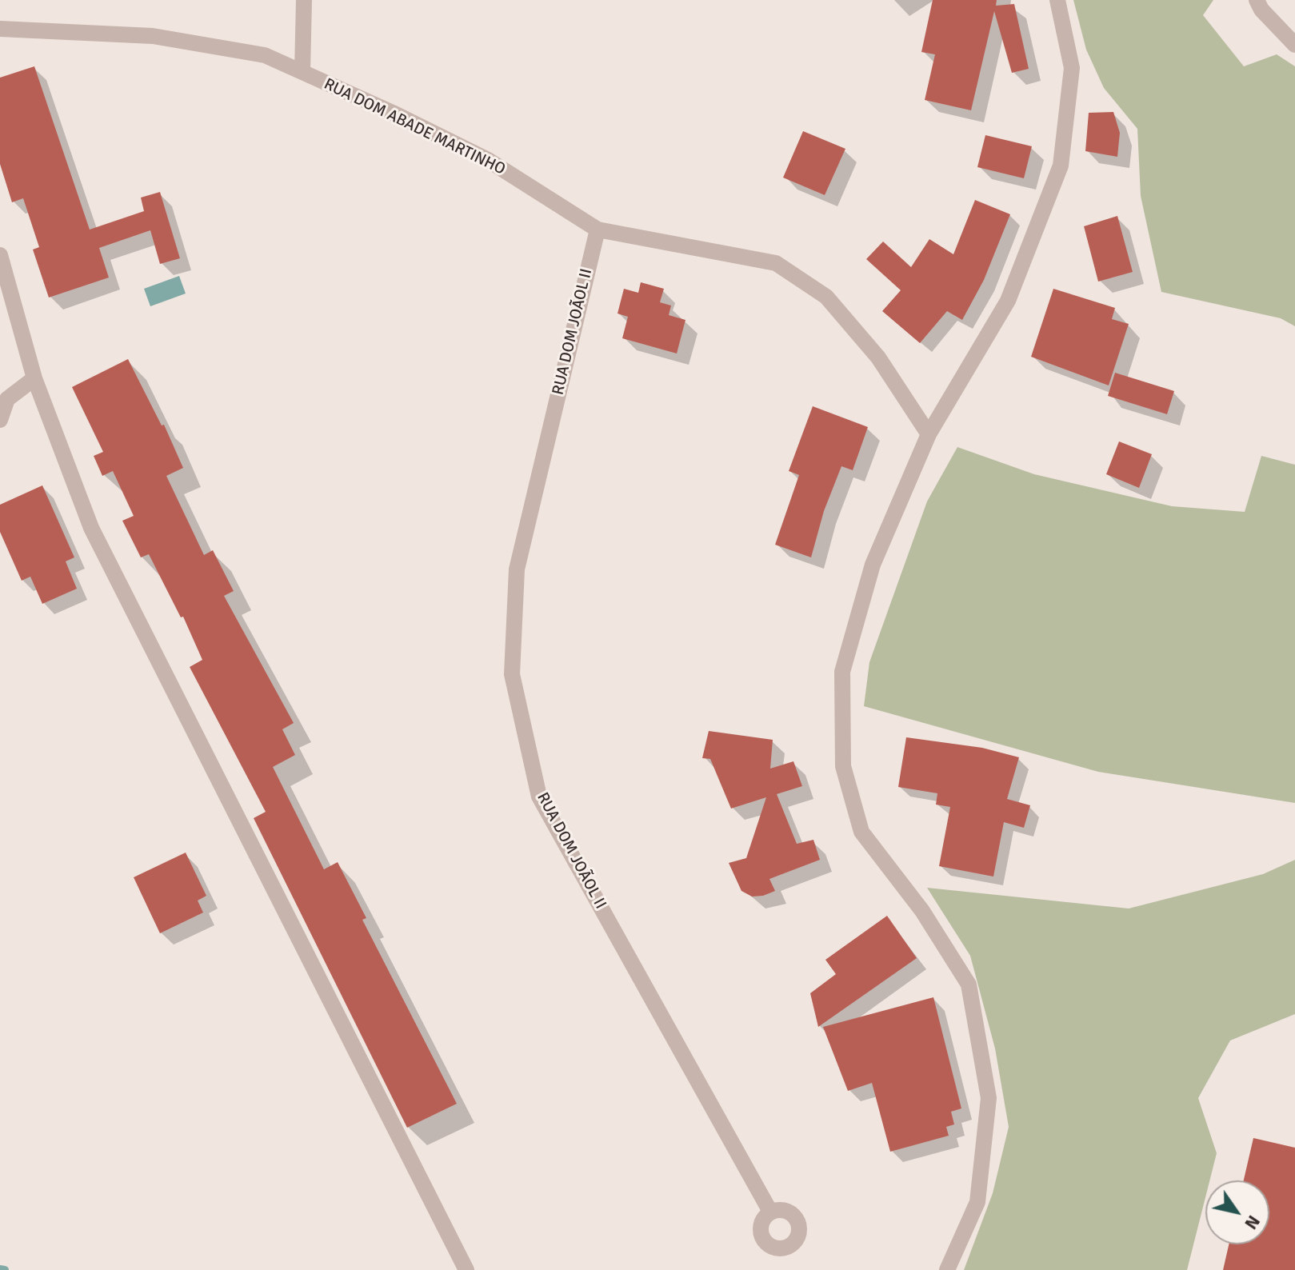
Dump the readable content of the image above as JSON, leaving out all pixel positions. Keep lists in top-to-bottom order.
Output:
{
  "streets": {
    "street": ["RUA DOM ABADE MARTINHO", "RUA DOM JOÃOL II"]
  },
  "crossings": [
    ["RUA DOM ABADE MARTINHO", "RUA DOM JOÃOL II"]
  ],
  "north": "bottom right"
}
